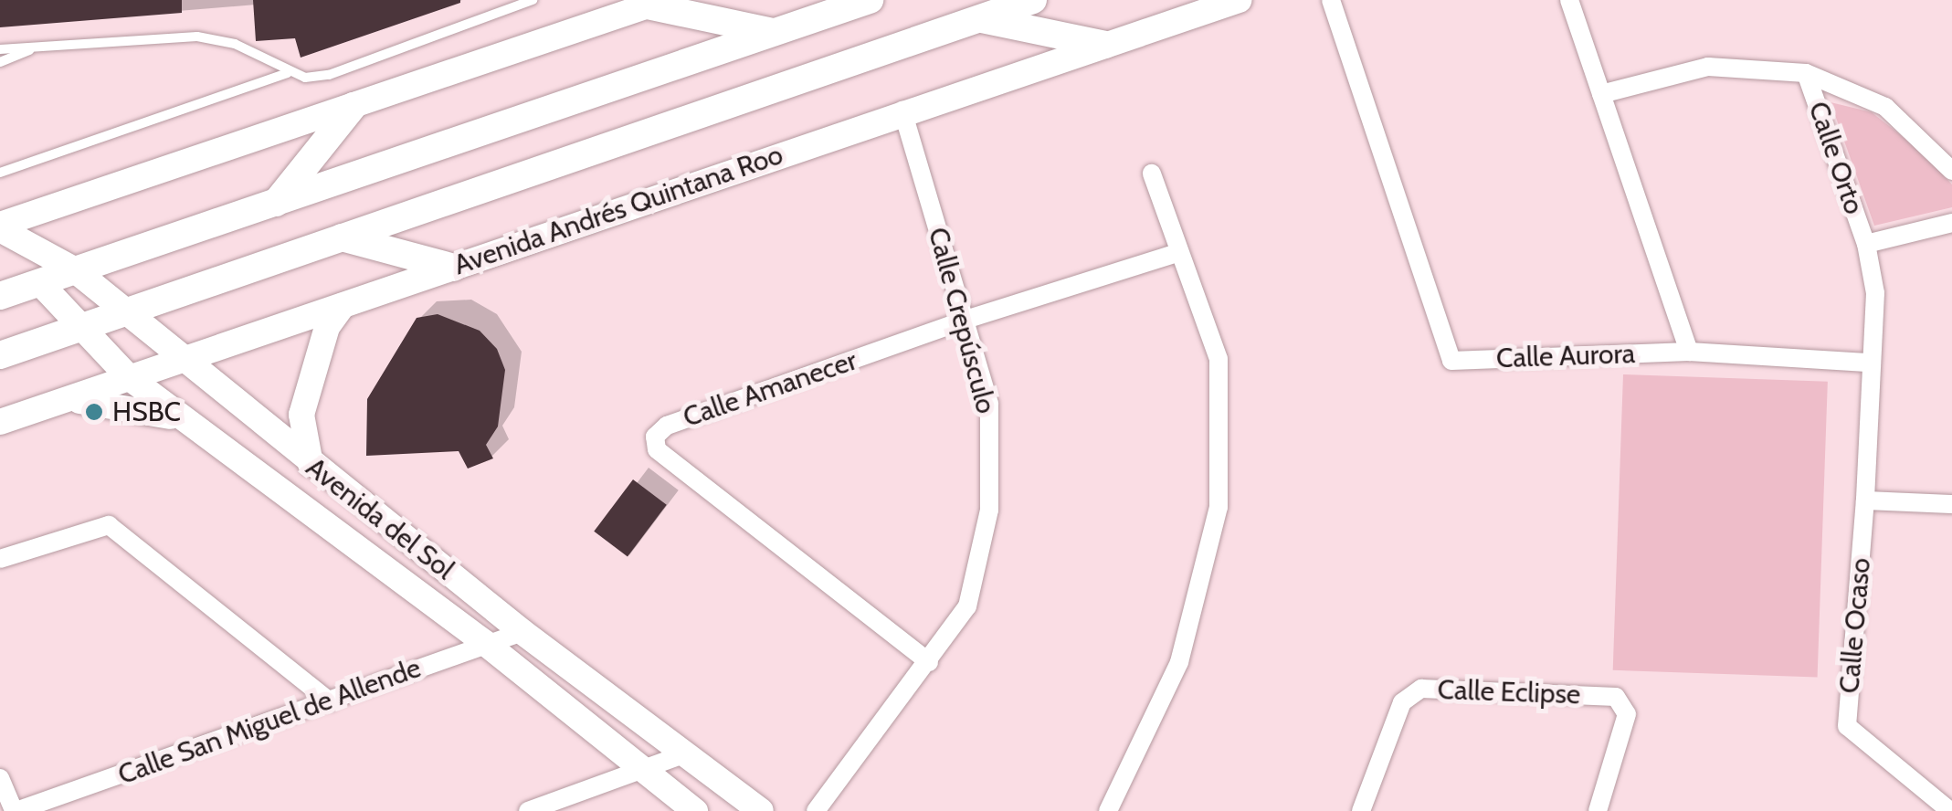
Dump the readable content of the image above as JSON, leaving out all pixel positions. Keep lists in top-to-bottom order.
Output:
{
  "streets": {
    "street": [
      "Calle Orto",
      "Avenida Andrés Quintana Roo",
      "Calle Crepúsculo",
      "Calle Aurora",
      "Calle Amanecer",
      "Avenida del Sol",
      "Calle Ocaso",
      "Calle Eclipse",
      "Calle San Miguel de Allende"
    ]
  },
  "crossings": [
    ["Calle Orto", "Calle Ocaso"],
    ["Avenida Andrés Quintana Roo", "Calle Crepúsculo"],
    ["Avenida Andrés Quintana Roo", "Avenida del Sol"],
    ["Calle Crepúsculo", "Calle Amanecer"],
    ["Avenida del Sol", "Calle San Miguel de Allende"]
  ],
  "places": ["HSBC"]
}
